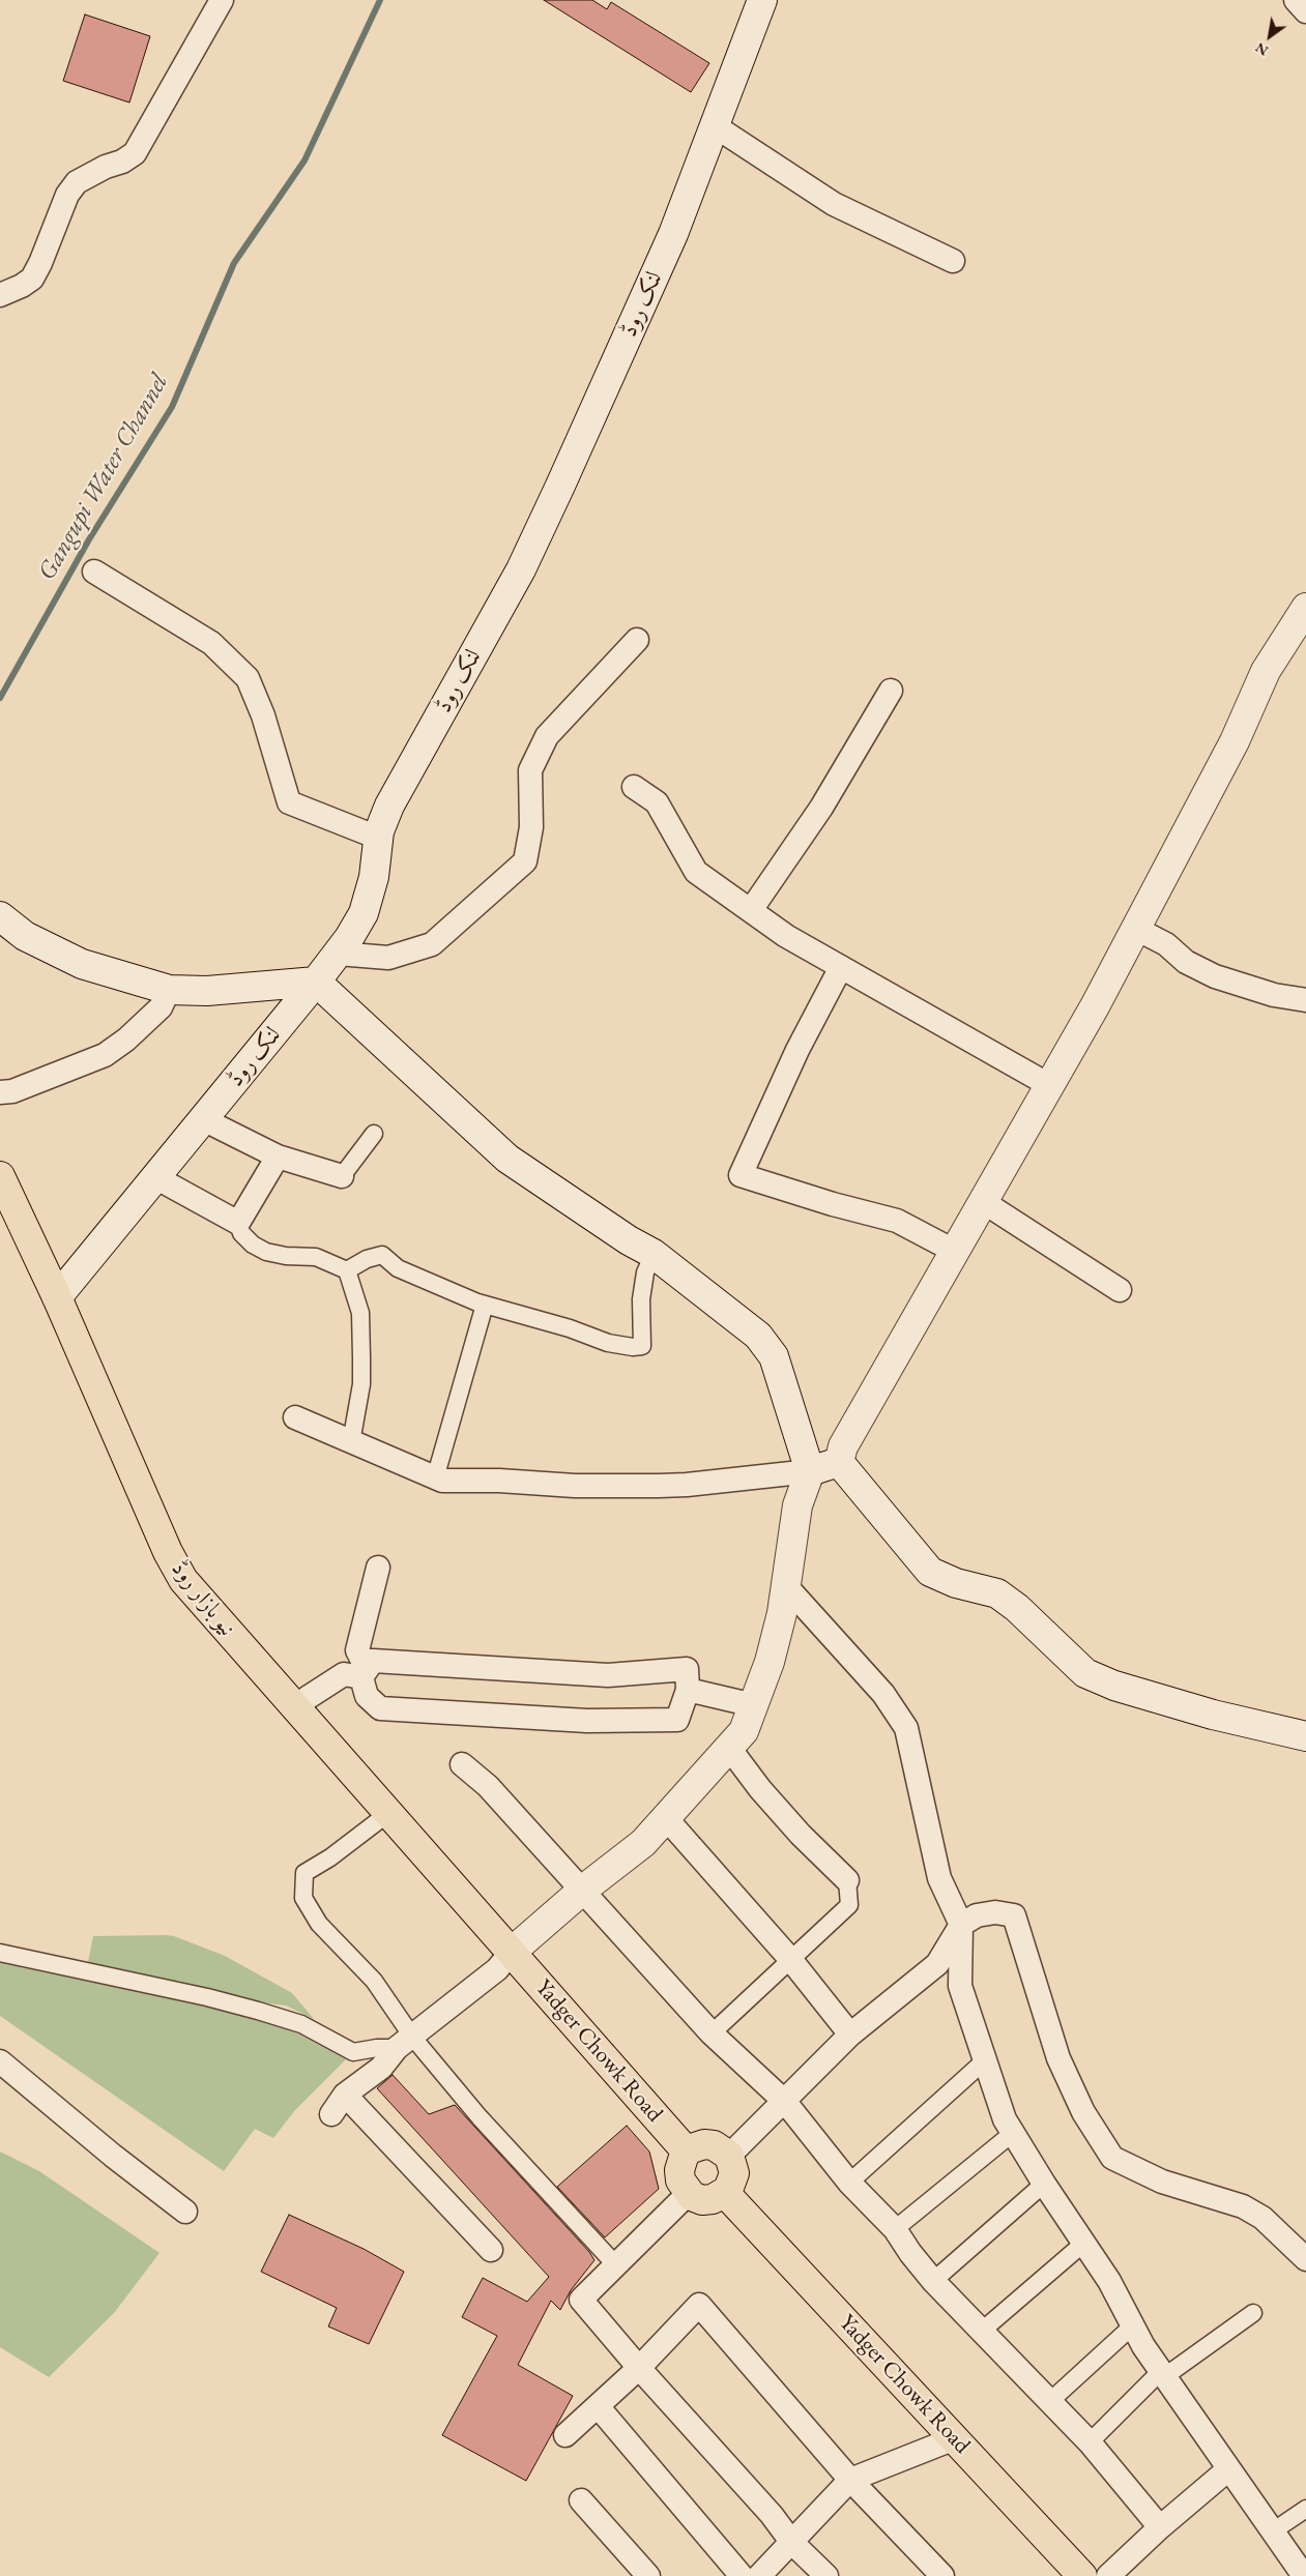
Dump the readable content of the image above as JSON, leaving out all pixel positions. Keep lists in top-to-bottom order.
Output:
{
  "streets": {
    "highway": ["نیو بازار روڈ", "Yadger Chowk Road"],
    "main road": ["لنک روڈ"]
  },
  "crossings": [
    ["لنک روڈ", "نیو بازار روڈ"],
    ["نیو بازار روڈ", "Yadger Chowk Road"]
  ],
  "water": ["Gangupi Water Channel"],
  "north": "bottom left"
}
